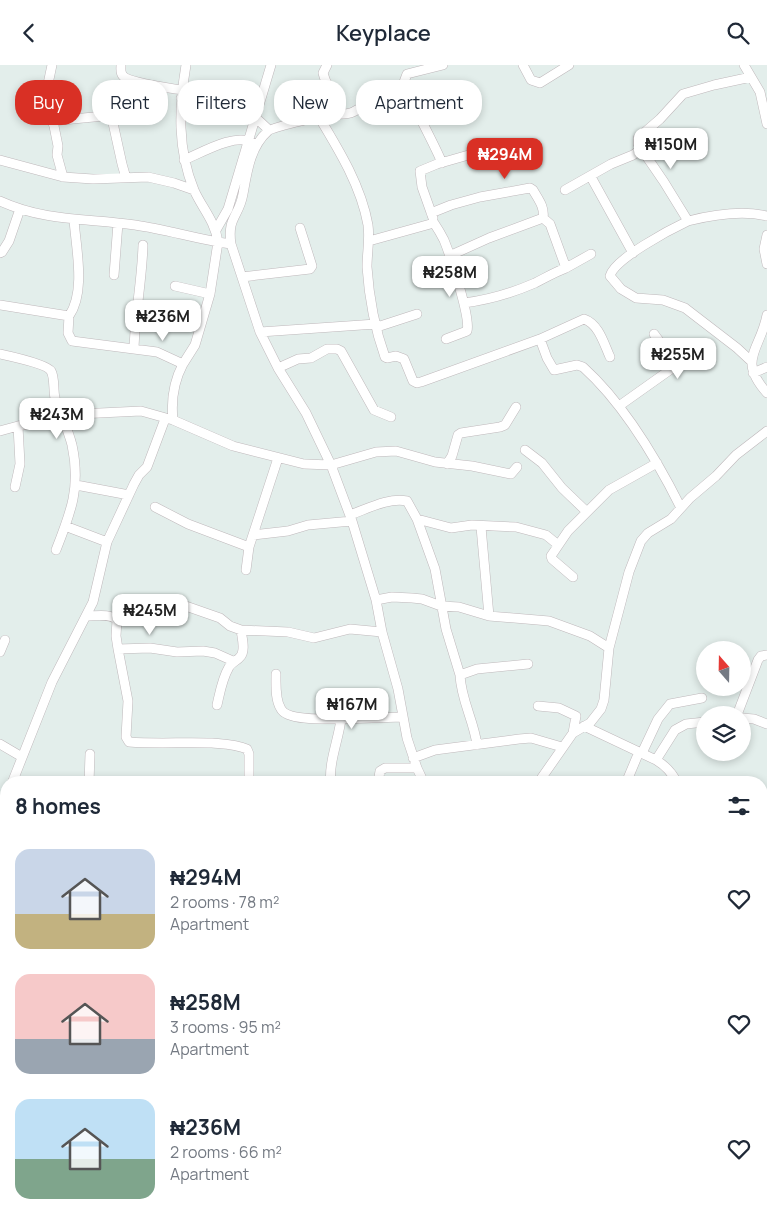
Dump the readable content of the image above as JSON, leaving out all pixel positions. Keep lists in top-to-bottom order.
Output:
{
  "north": "top",
  "page": {
    "header": "Keyplace",
    "chip": [
      "Buy",
      "Rent",
      "Filters",
      "New",
      "Apartment"
    ],
    "price": [
      "₦150M",
      "₦294M",
      "₦258M",
      "₦236M",
      "₦255M",
      "₦243M",
      "₦245M",
      "₦167M"
    ],
    "heading": "8 homes",
    "list": [
      {
        "name": "₦294M",
        "note": "2 rooms · 78 m² · Apartment"
      },
      {
        "name": "₦258M",
        "note": "3 rooms · 95 m² · Apartment"
      },
      {
        "name": "₦236M",
        "note": "2 rooms · 66 m² · Apartment"
      }
    ]
  }
}
